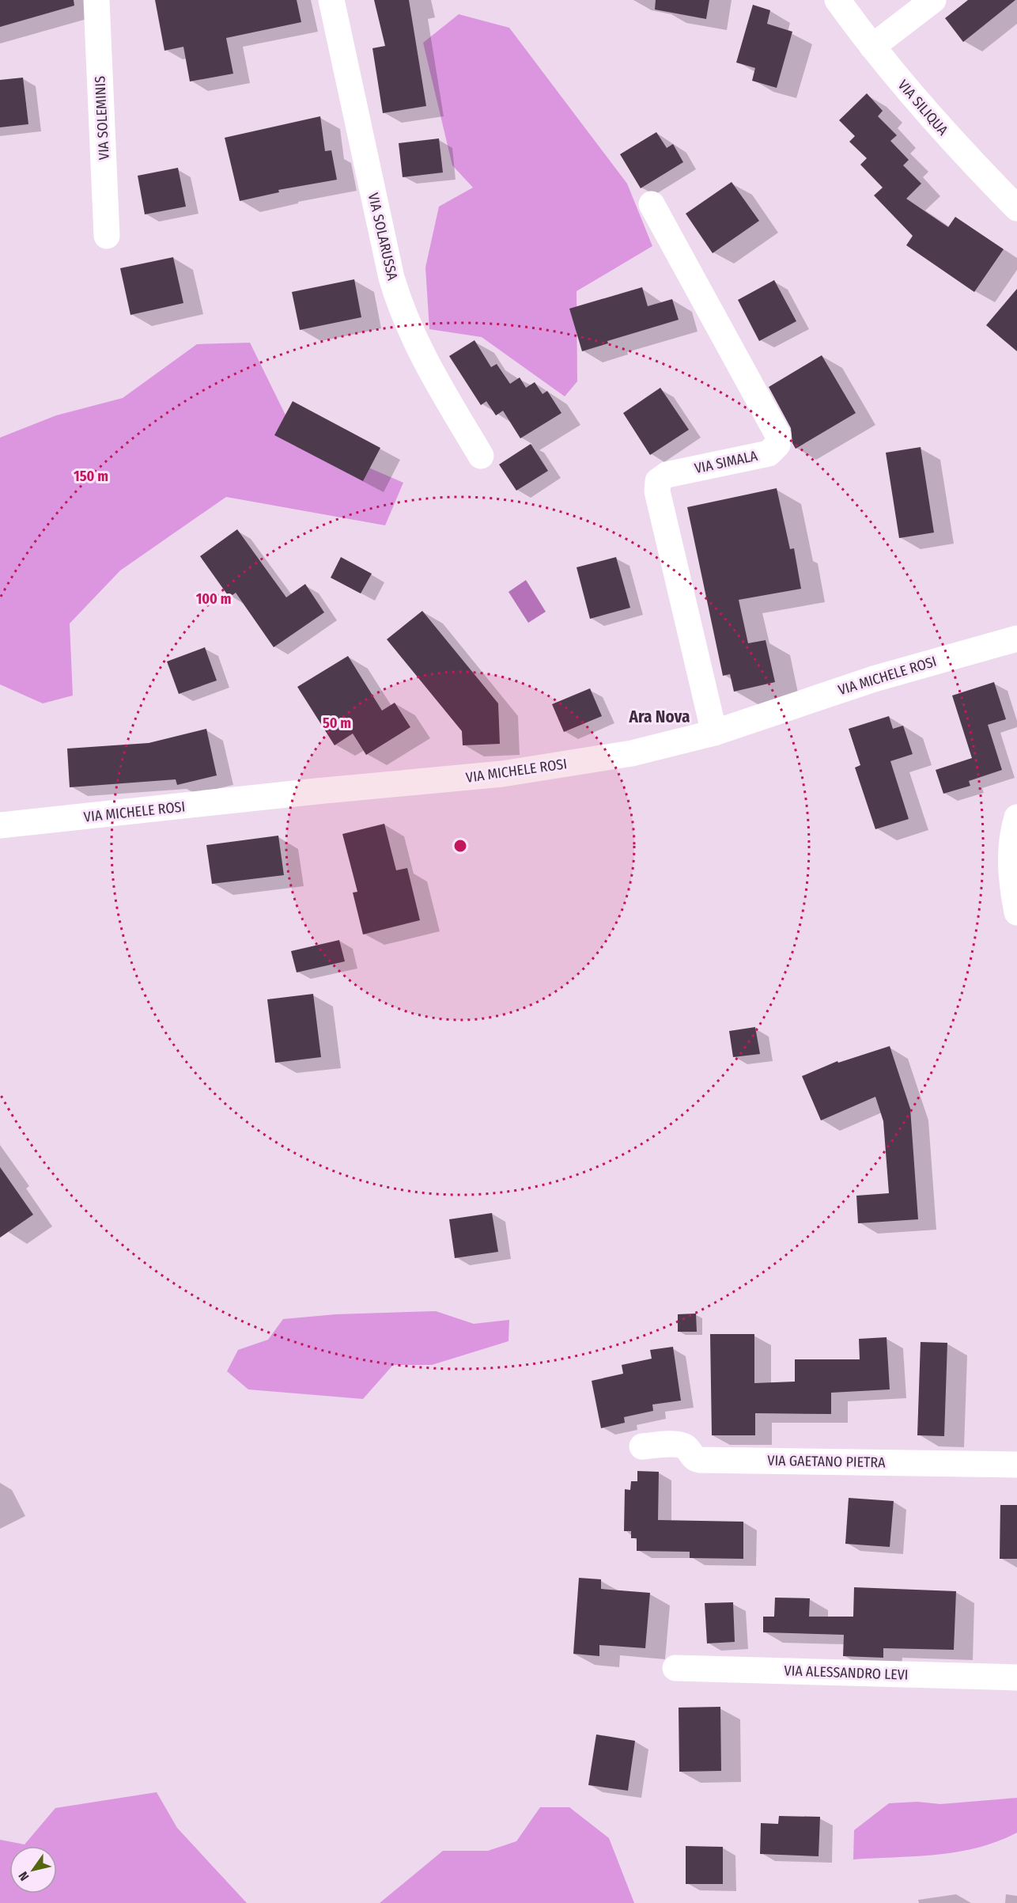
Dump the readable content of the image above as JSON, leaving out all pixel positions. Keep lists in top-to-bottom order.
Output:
{
  "streets": {
    "street": [
      "VIA SILIQUA",
      "VIA SOLEMINIS",
      "VIA SOLARUSSA",
      "VIA SIMALA",
      "VIA MICHELE ROSI",
      "VIA GAETANO PIETRA",
      "VIA ALESSANDRO LEVI"
    ]
  },
  "crossings": [
    ["VIA SIMALA", "VIA MICHELE ROSI"]
  ],
  "districts": ["Ara Nova"],
  "north": "bottom left",
  "rings": ["150 m", "100 m", "50 m"]
}
